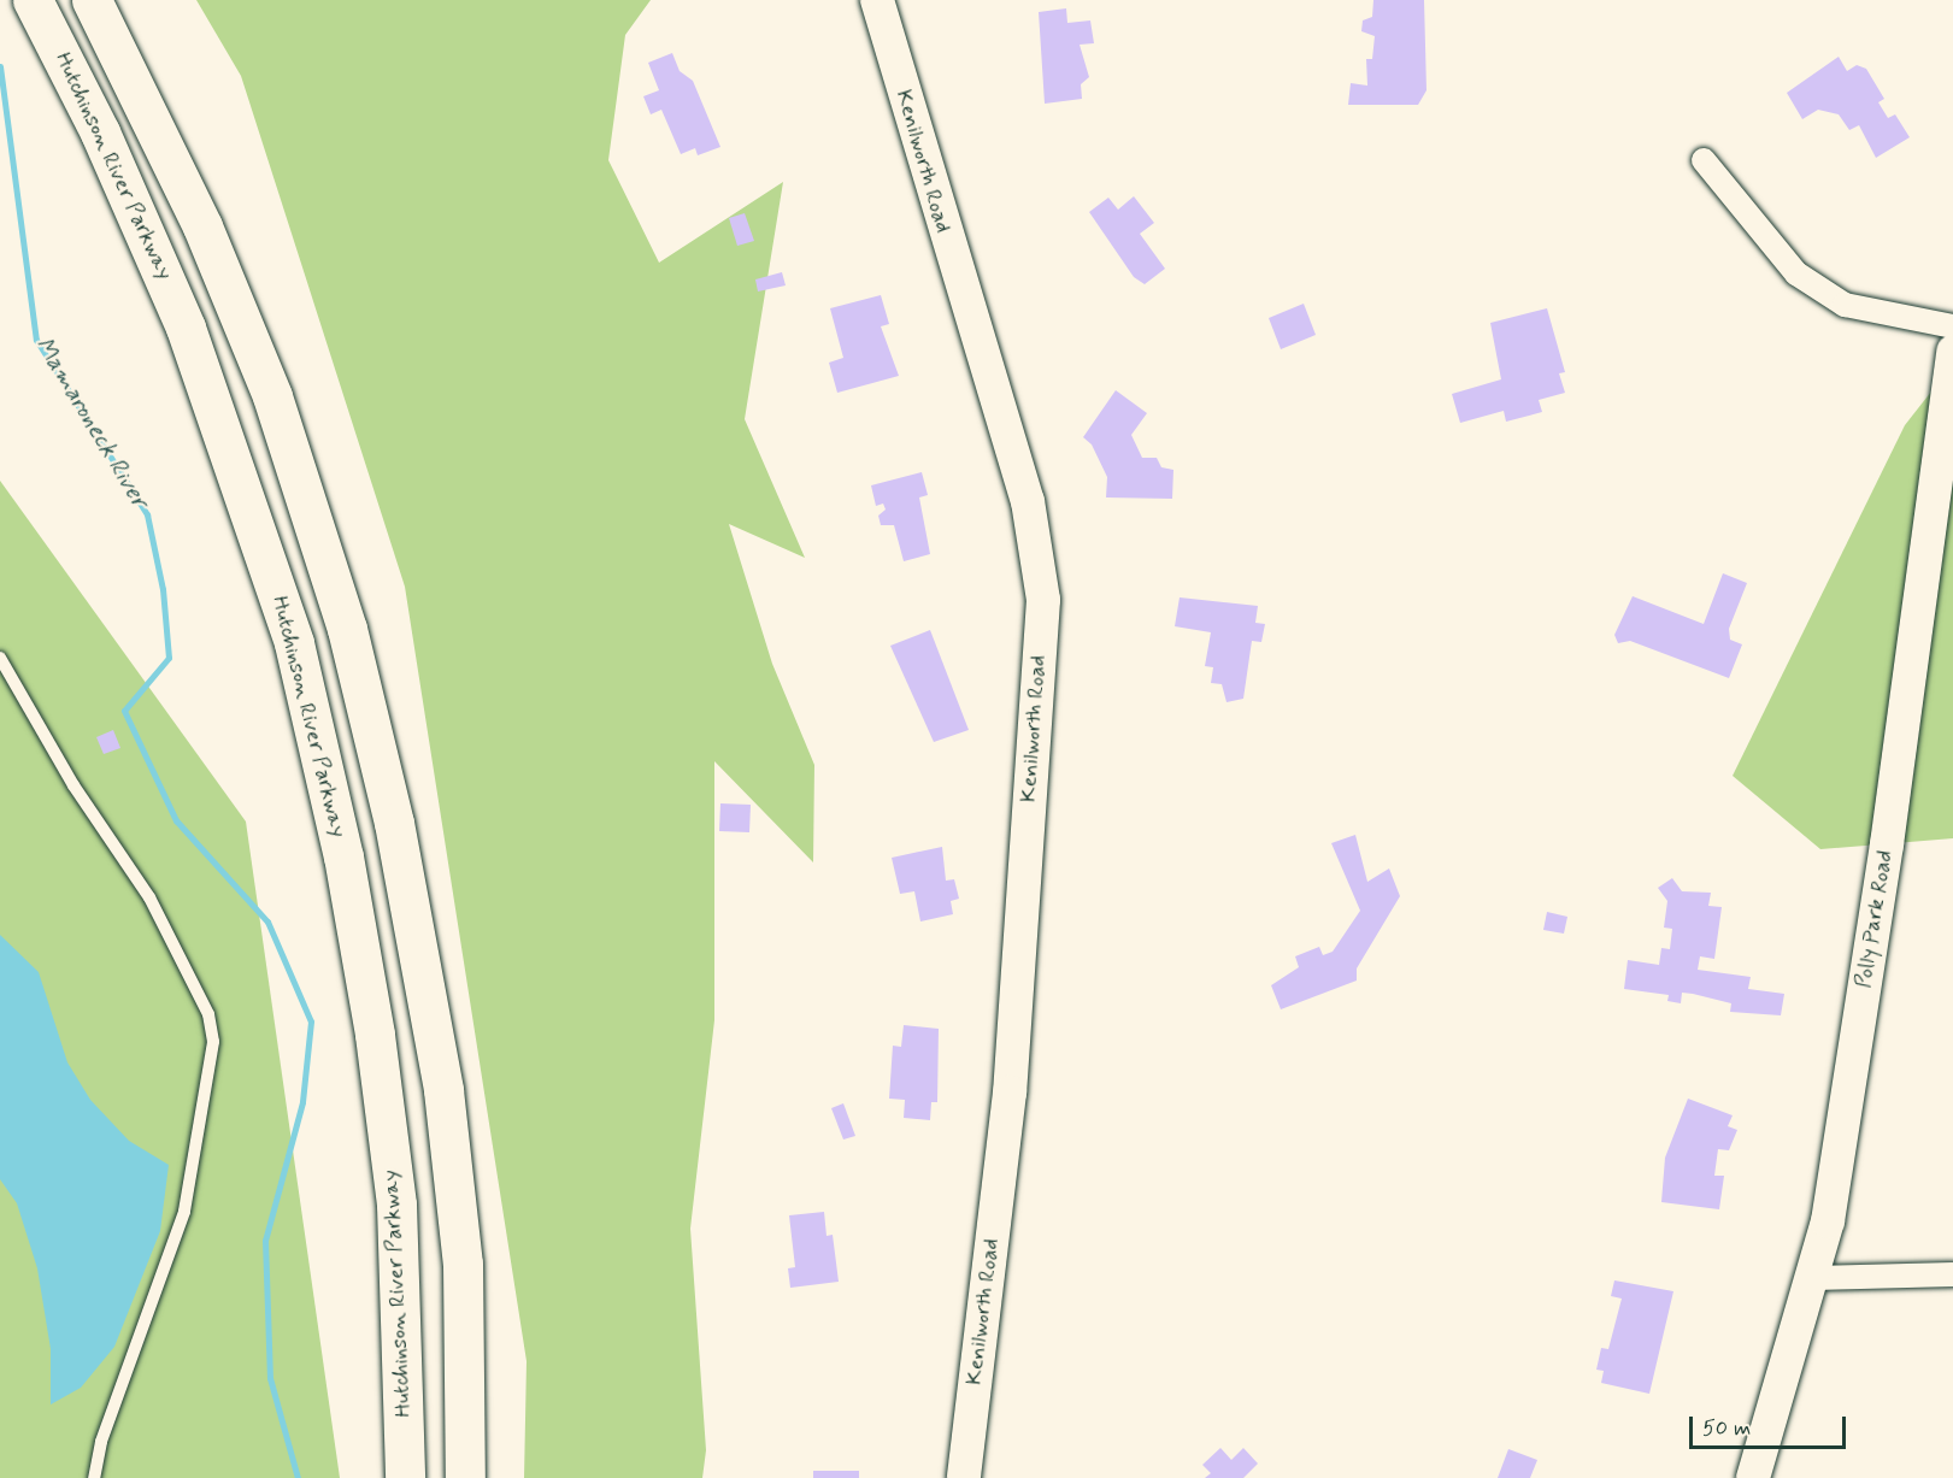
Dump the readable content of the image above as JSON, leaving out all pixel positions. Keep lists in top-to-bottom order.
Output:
{
  "streets": {
    "highway": ["Hutchinson River Parkway"],
    "street": ["Kenilworth Road", "Polly Park Road"]
  },
  "water": ["Mamaroneck River"],
  "scale_bar": "50 m"
}
